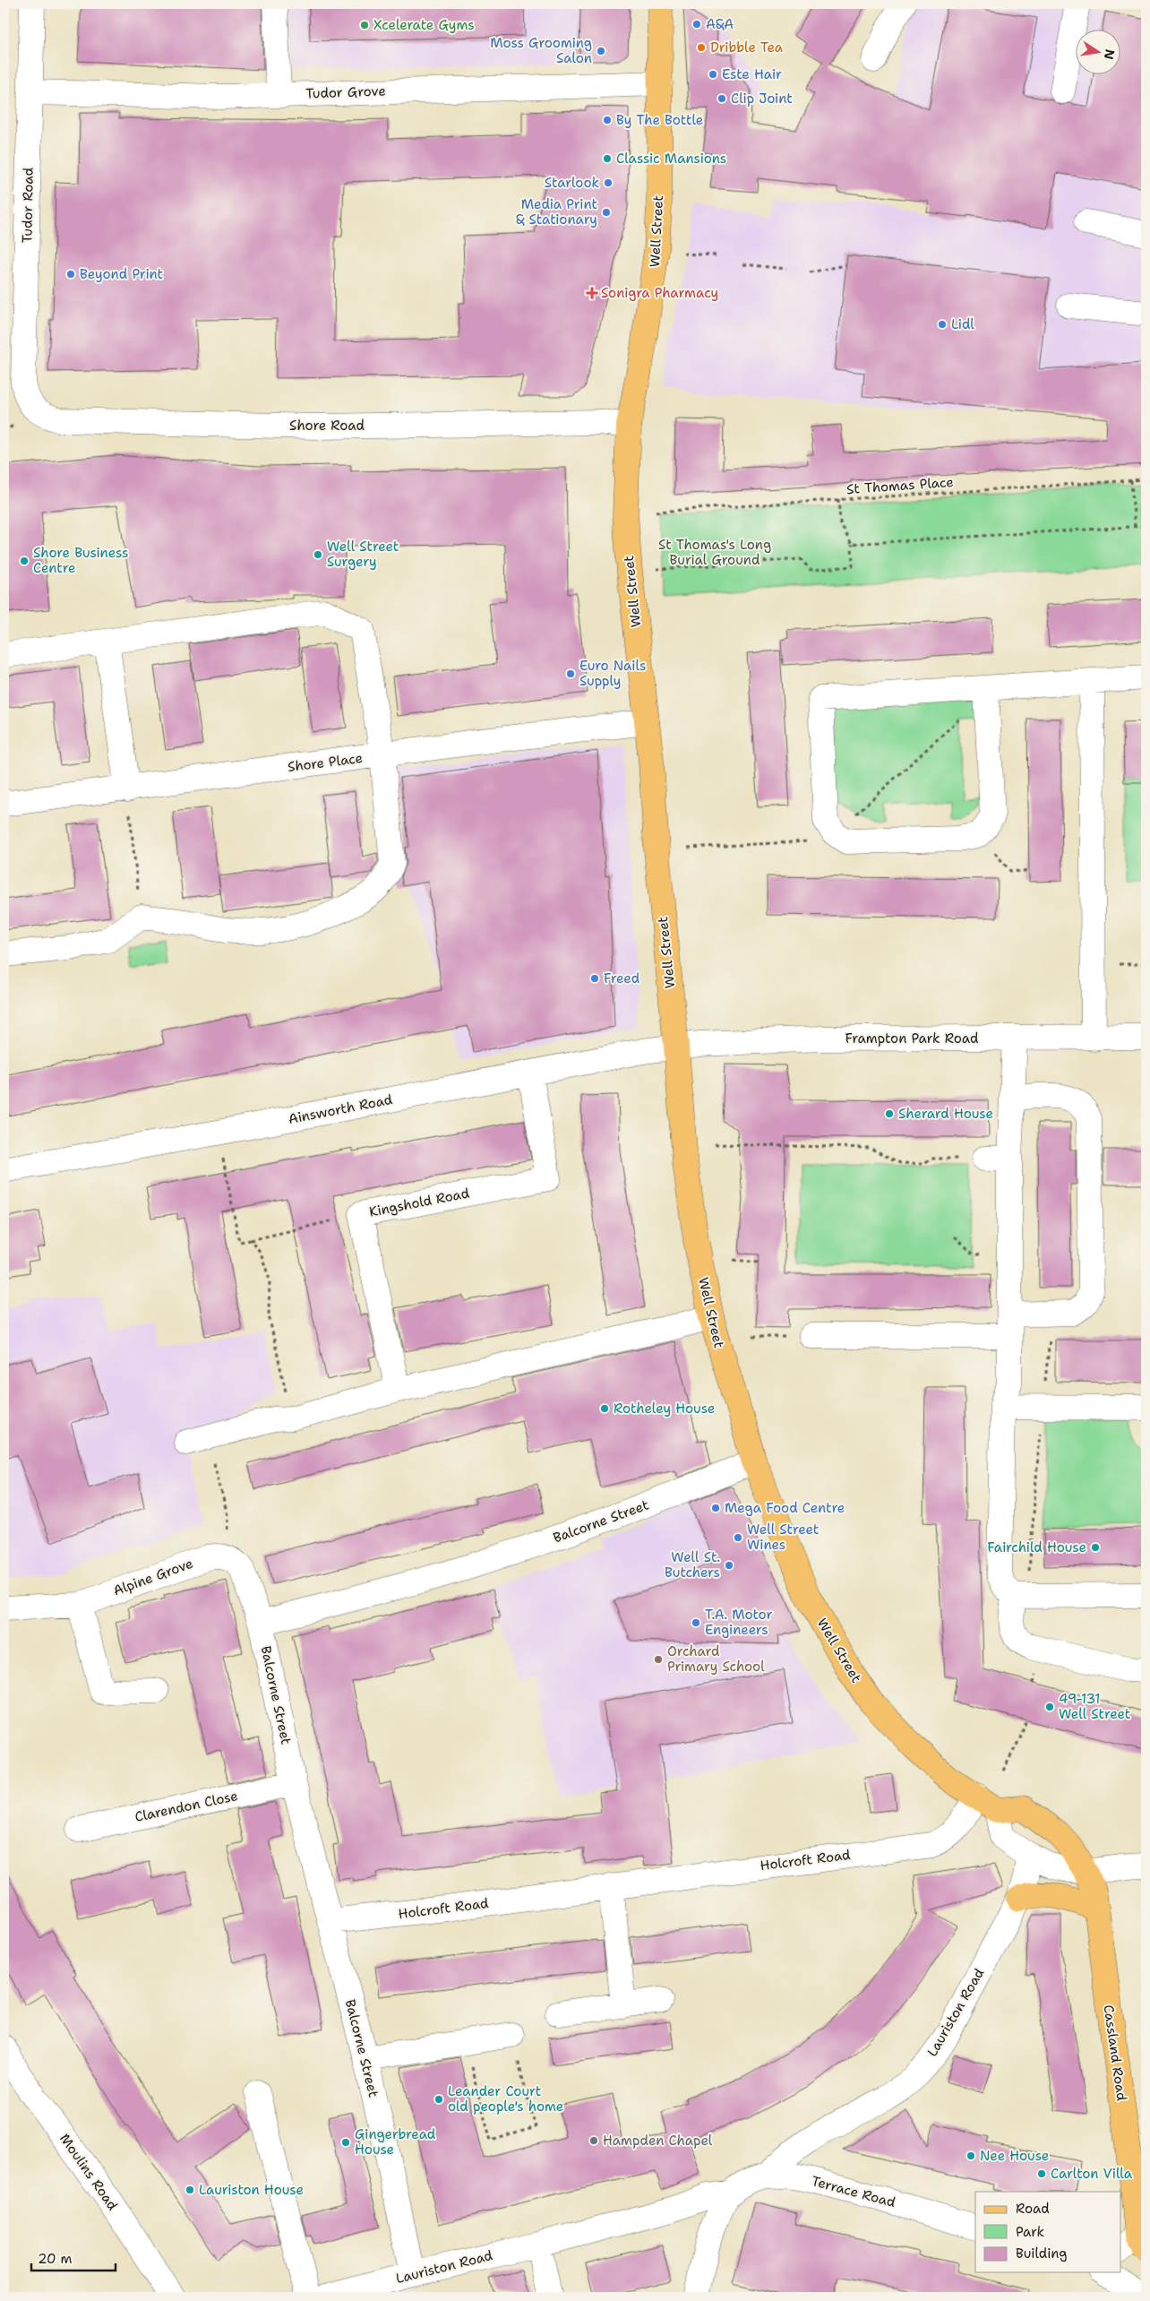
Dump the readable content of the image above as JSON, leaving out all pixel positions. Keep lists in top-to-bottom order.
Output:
{
  "streets": {
    "main road": ["Well Street", "Cassland Road"],
    "street": [
      "Tudor Grove",
      "Tudor Road",
      "Shore Road",
      "Shore Place",
      "Frampton Park Road",
      "Ainsworth Road",
      "Kingshold Road",
      "Balcorne Street",
      "Alpine Grove",
      "Clarendon Close",
      "Holcroft Road",
      "Lauriston Road",
      "Moulins Road",
      "Terrace Road"
    ],
    "path": ["St Thomas Place"]
  },
  "crossings": [
    ["Tudor Grove", "Tudor Road"],
    ["Tudor Grove", "Well Street"],
    ["Tudor Road", "Shore Road"],
    ["Well Street", "Shore Road"],
    ["Well Street", "Shore Place"],
    ["Well Street", "Frampton Park Road"],
    ["Well Street", "Ainsworth Road"],
    ["Well Street", "Balcorne Street"],
    ["Well Street", "Holcroft Road"],
    ["Frampton Park Road", "Ainsworth Road"],
    ["Ainsworth Road", "Kingshold Road"],
    ["Balcorne Street", "Alpine Grove"],
    ["Balcorne Street", "Clarendon Close"],
    ["Balcorne Street", "Holcroft Road"],
    ["Balcorne Street", "Lauriston Road"],
    ["Lauriston Road", "Terrace Road"]
  ],
  "parks": ["St Thomas's Long Burial Ground"],
  "places": {
    "other": [
      "A&A",
      "Xcelerate Gyms",
      "Dribble Tea",
      "Moss Grooming Salon",
      "Este Hair",
      "Clip Joint",
      "By The Bottle",
      "Classic Mansions",
      "Starlook",
      "Media Print & Stationary",
      "Beyond Print",
      "Lidl",
      "Well Street Surgery",
      "Shore Business Centre",
      "Euro Nails Supply",
      "Freed",
      "Sherard House",
      "Rotheley House",
      "Mega Food Centre",
      "Well Street Wines",
      "Fairchild House",
      "Well St. Butchers",
      "T.A. Motor Engineers",
      "Orchard Primary School",
      "49-131 Well Street",
      "Leander Court old people's home",
      "Hampden Chapel",
      "Gingerbread House",
      "Nee House",
      "Carlton Villa",
      "Lauriston House"
    ],
    "health": ["Sonigra Pharmacy"]
  },
  "legend": ["Road", "Park", "Building"],
  "scale_bar": "20 m",
  "north": "right"
}
